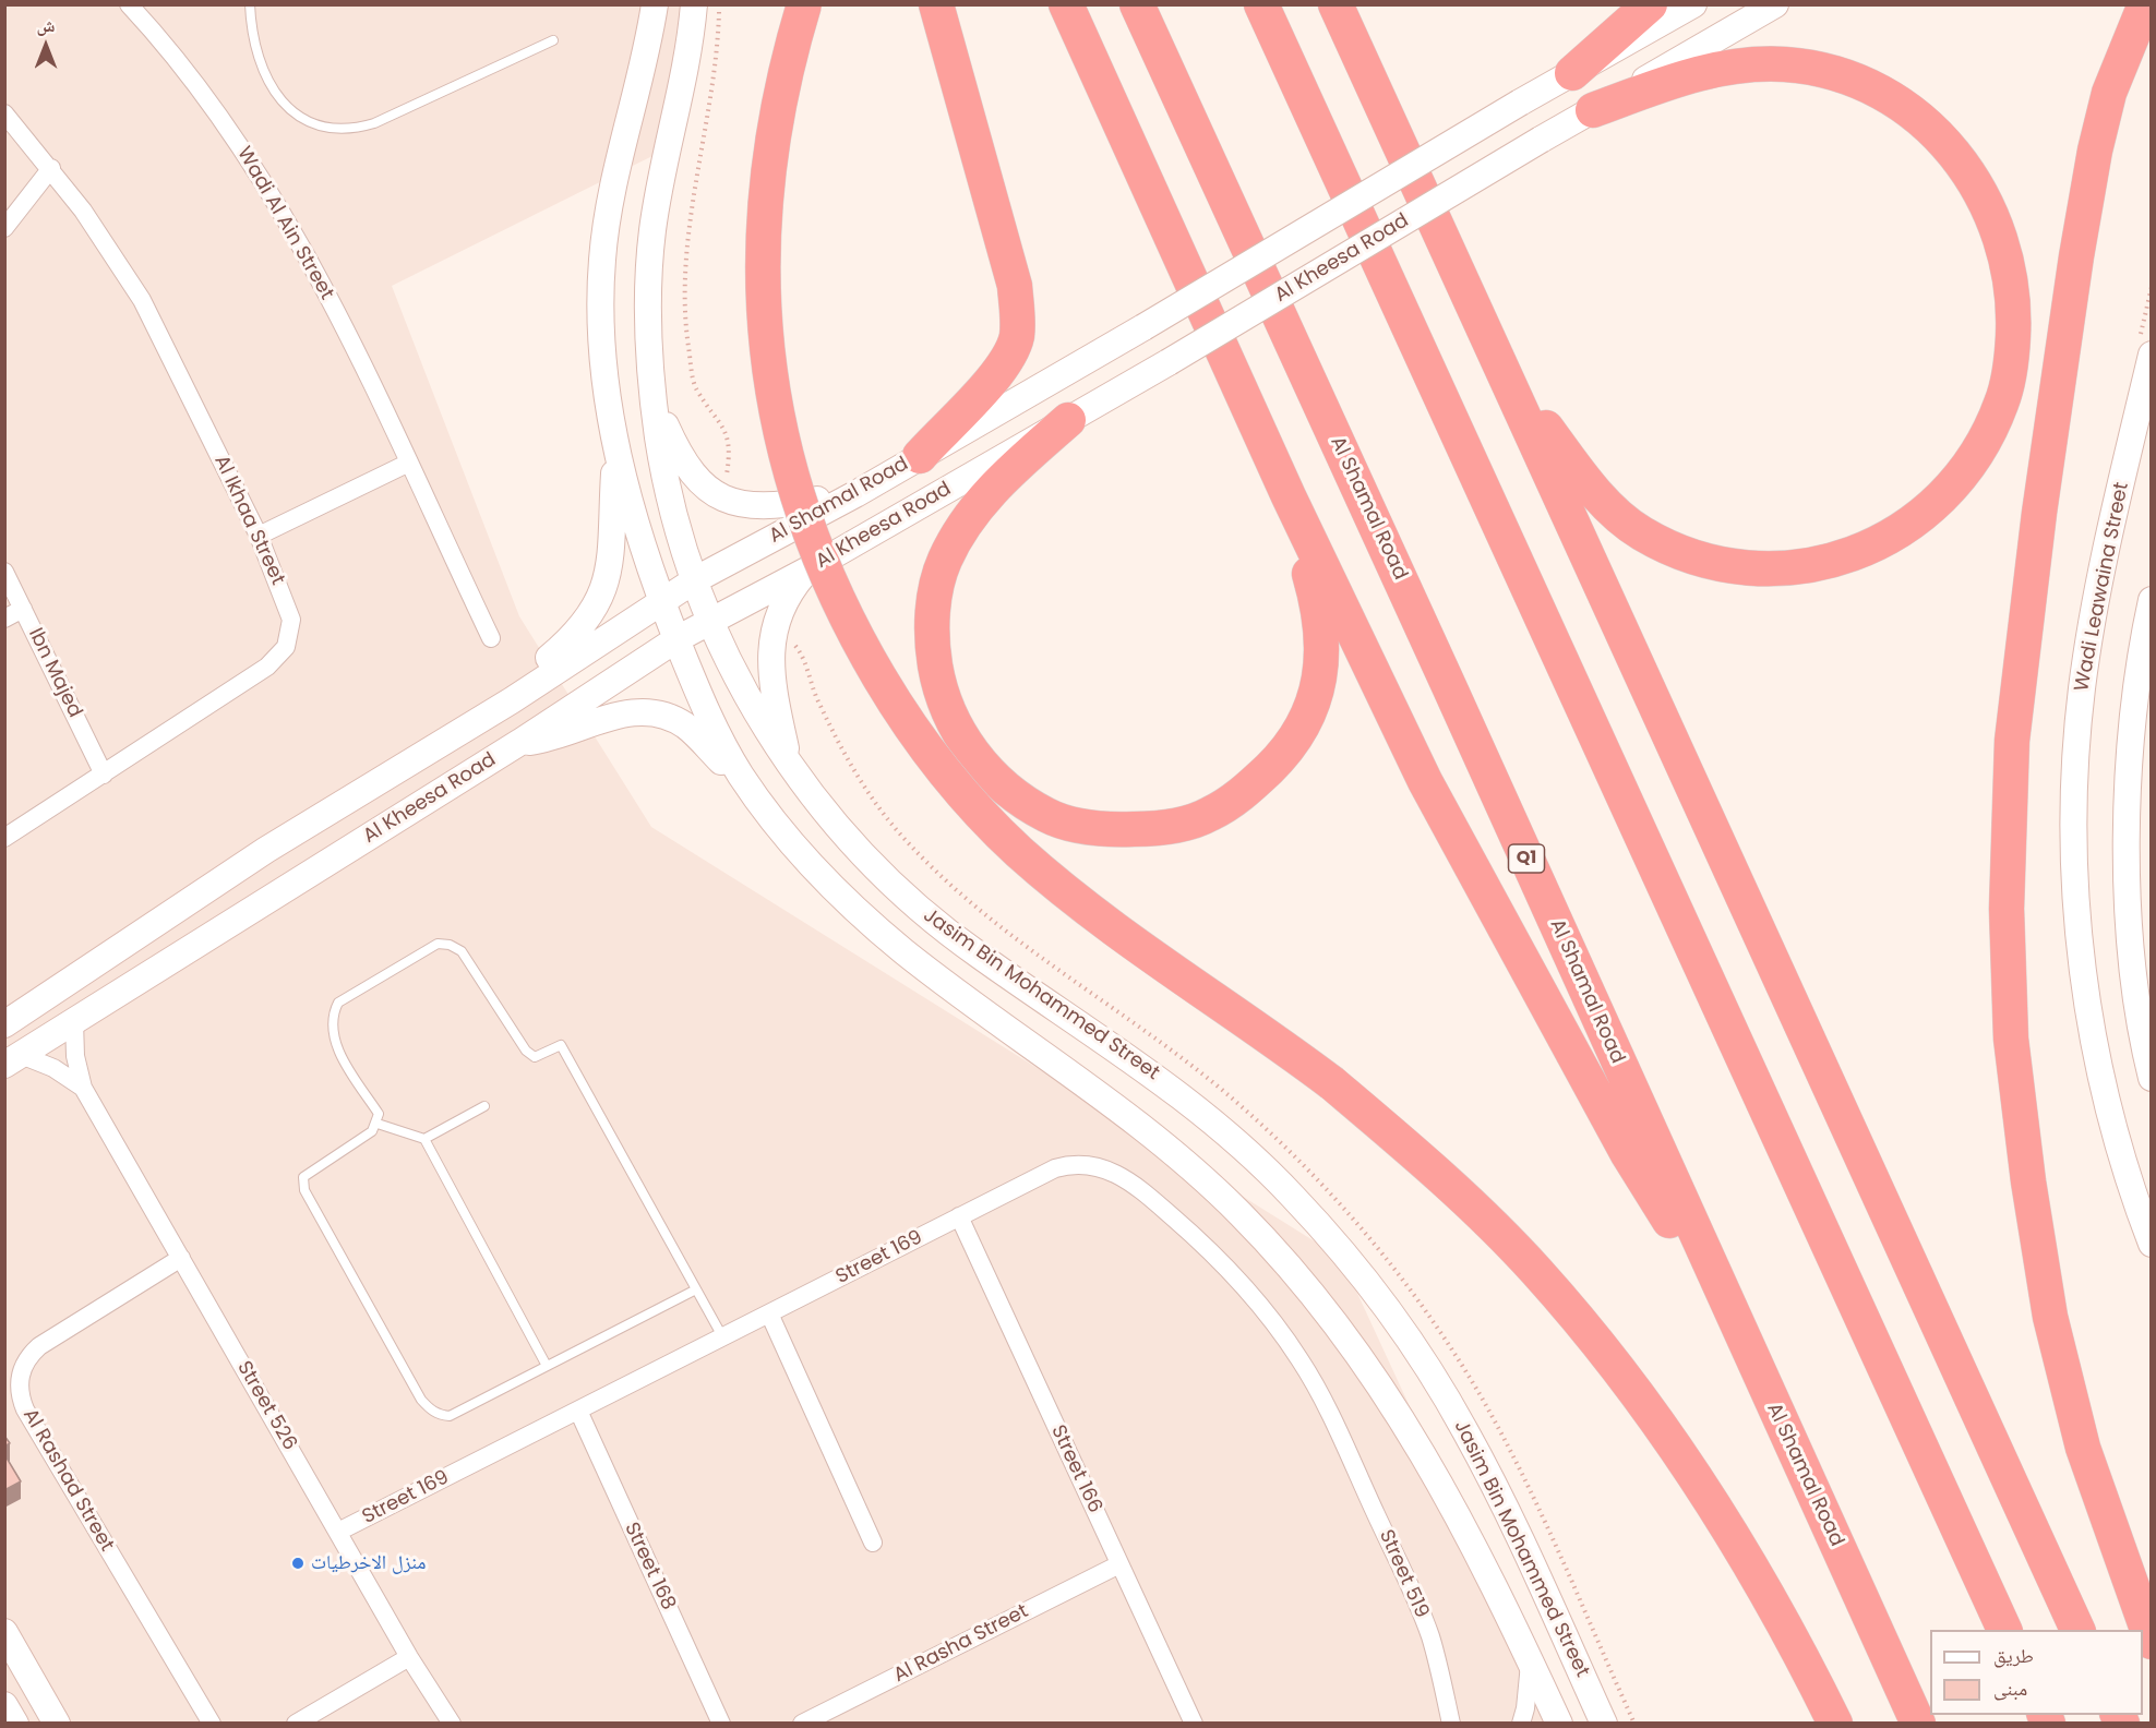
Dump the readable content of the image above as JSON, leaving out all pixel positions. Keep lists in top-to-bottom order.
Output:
{
  "streets": {
    "highway": ["Al Shamal Road", "Q1"],
    "main road": ["Al Kheesa Road", "Wadi Leawaina Street", "Jasim Bin Mohammed Street"],
    "street": [
      "Wadi Al Ain Street",
      "Al Ikhaa Street",
      "Ibn Majed",
      "Street 169",
      "Street 526",
      "Street 166",
      "Al Rashad Street",
      "Street 168",
      "Street 519",
      "Al Rasha Street"
    ]
  },
  "crossings": [
    ["Al Kheesa Road", "Al Shamal Road"],
    ["Al Kheesa Road", "Jasim Bin Mohammed Street"],
    ["Al Kheesa Road", "Street 526"],
    ["Al Shamal Road", "Jasim Bin Mohammed Street"],
    ["Al Ikhaa Street", "Ibn Majed"],
    ["Street 169", "Street 526"],
    ["Street 169", "Street 166"],
    ["Street 169", "Street 168"],
    ["Street 169", "Street 519"],
    ["Street 526", "Al Rashad Street"],
    ["Street 166", "Al Rasha Street"]
  ],
  "places": ["منزل الاخرطيات"],
  "legend": ["طريق", "مبنى"],
  "north": "top"
}
